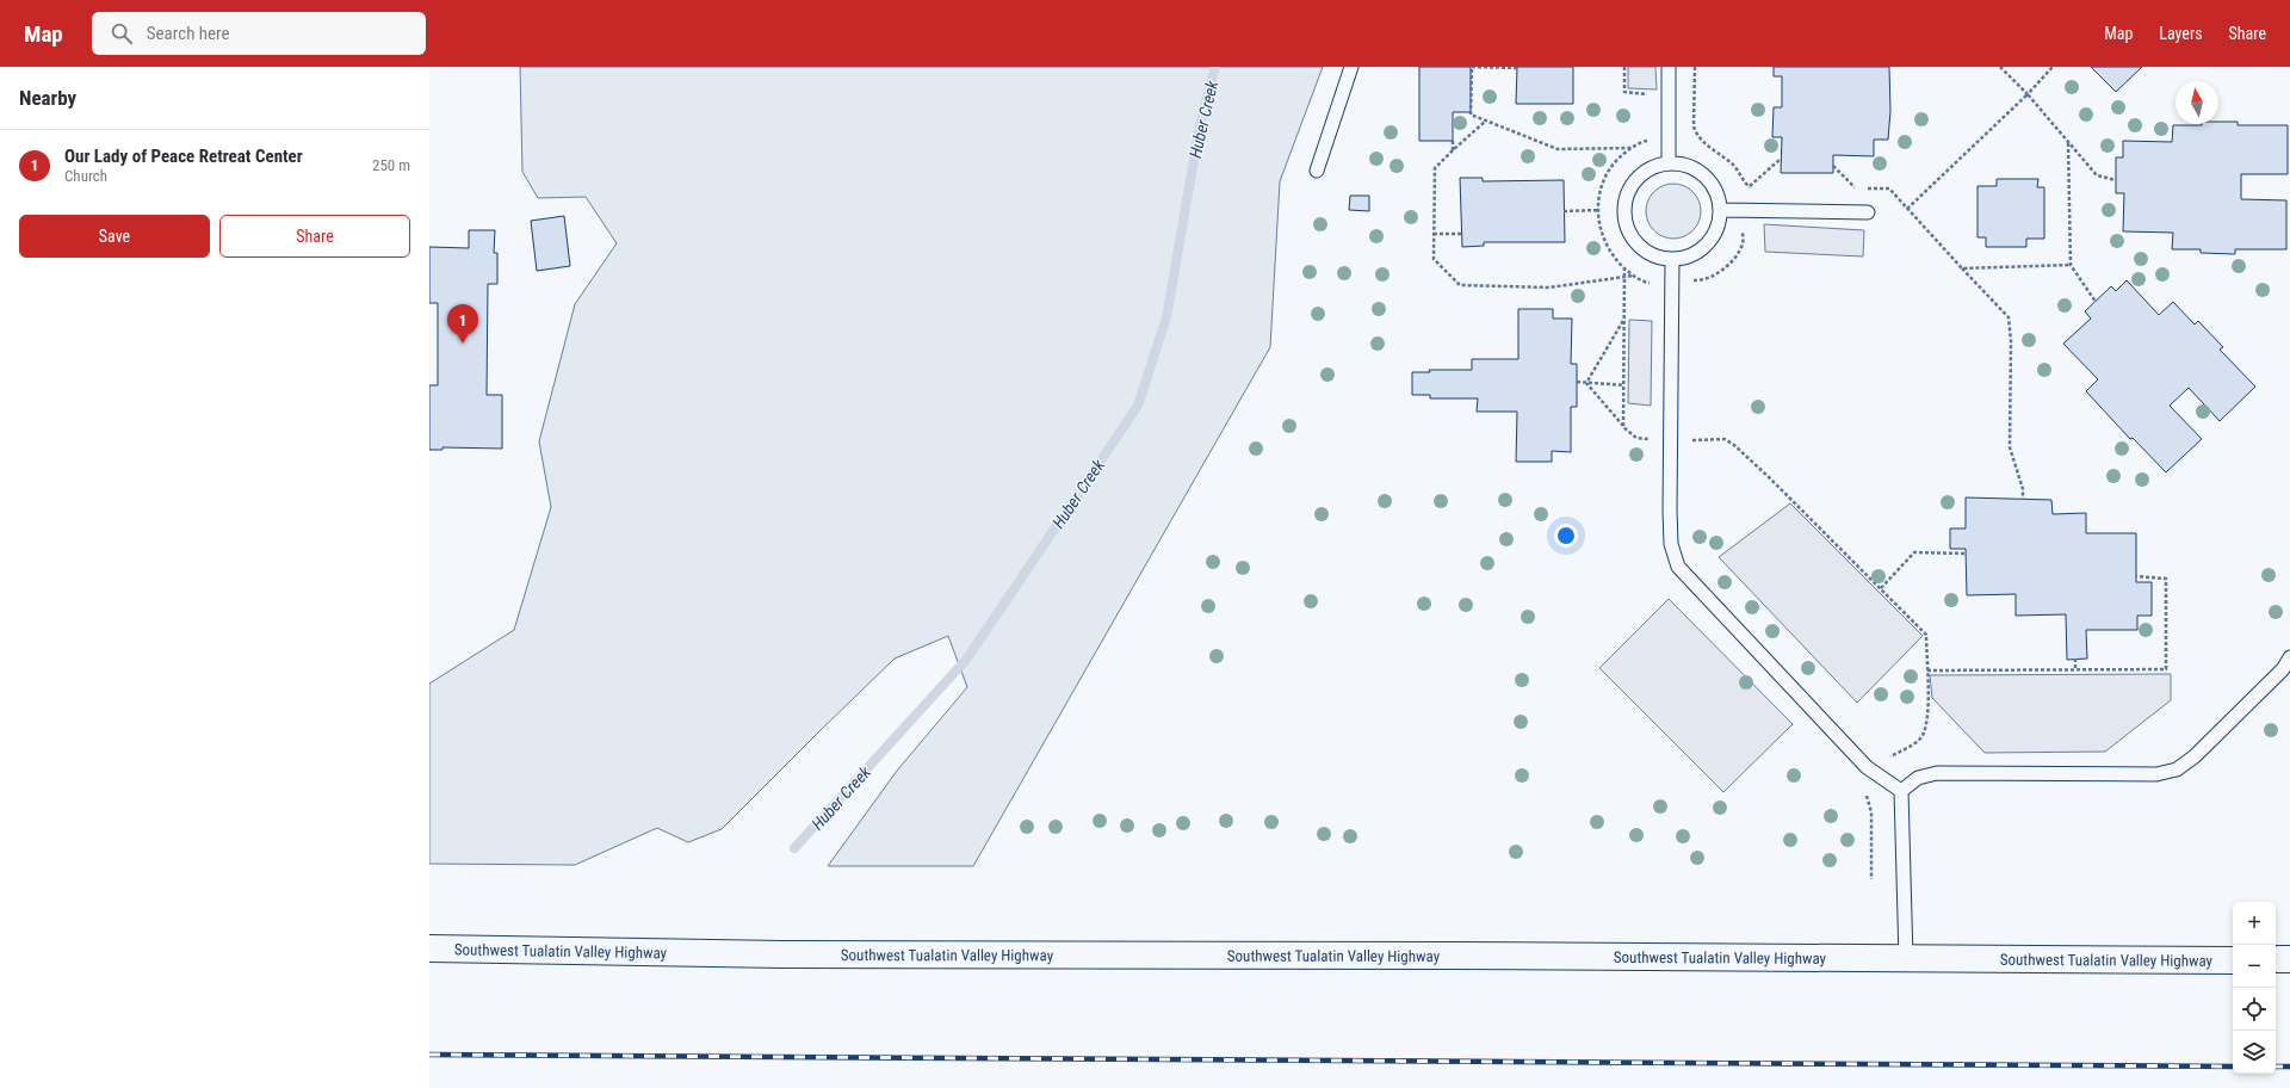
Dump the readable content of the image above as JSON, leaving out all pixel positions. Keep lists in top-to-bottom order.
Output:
{
  "streets": {
    "main road": ["Southwest Tualatin Valley Highway"]
  },
  "water": ["Huber Creek"],
  "north": "top",
  "page": {
    "header": "Map",
    "search": "Search here",
    "nav": ["Map", "Layers", "Share"],
    "heading": "Nearby",
    "list": [
      {
        "mark": "1",
        "name": "Our Lady of Peace Retreat Center",
        "note": "Church",
        "value": "250 m"
      }
    ],
    "buttons": ["Save", "Share"],
    "pins": "1",
    "map_buttons": ["+", "−"]
  }
}
